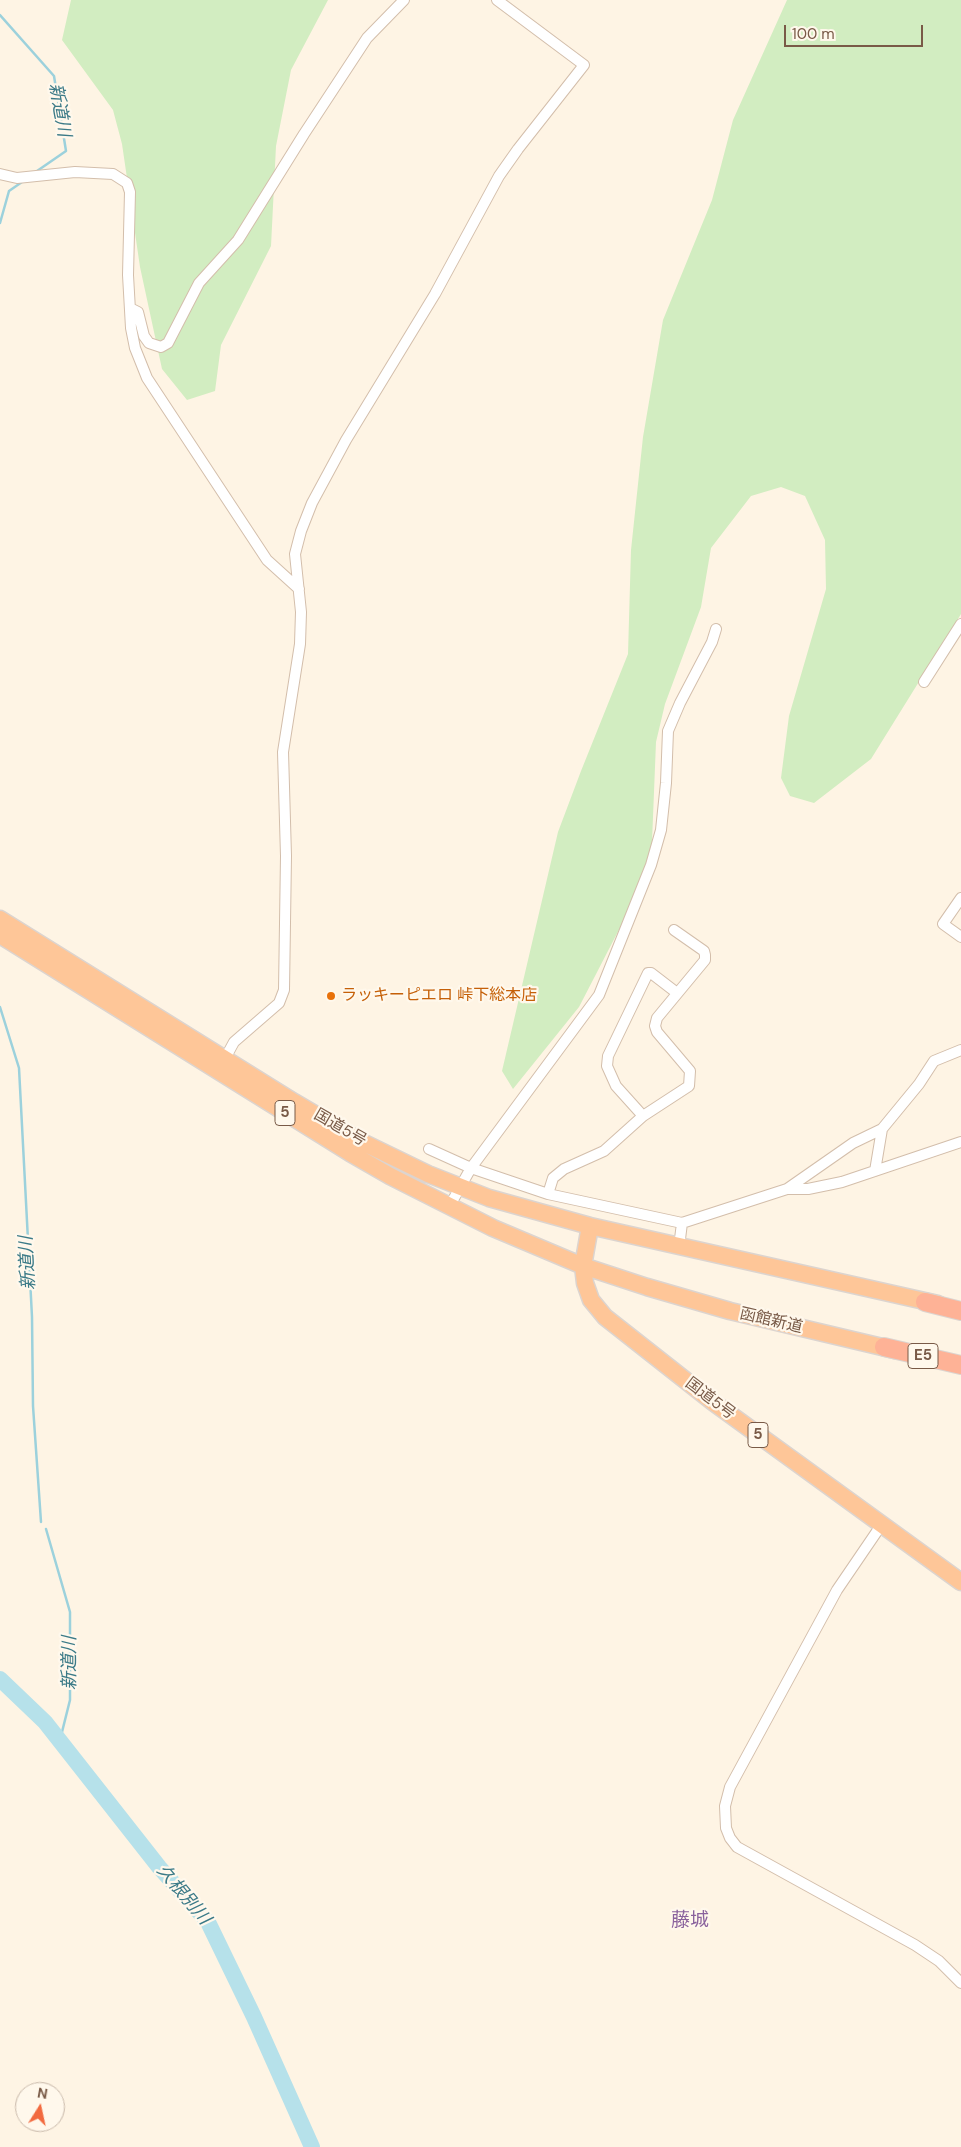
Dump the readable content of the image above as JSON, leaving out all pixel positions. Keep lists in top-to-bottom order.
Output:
{
  "streets": {
    "highway": [
      "5",
      "国道5号",
      "函館新道",
      "E5"
    ]
  },
  "crossings": [
    ["5", "国道5号"],
    ["国道5号", "函館新道"],
    ["函館新道", "E5"]
  ],
  "districts": ["藤城"],
  "water": ["新道川", "久根別川"],
  "places": ["ラッキーピエロ 峠下総本店"],
  "scale_bar": "100 m",
  "north": "top"
}
